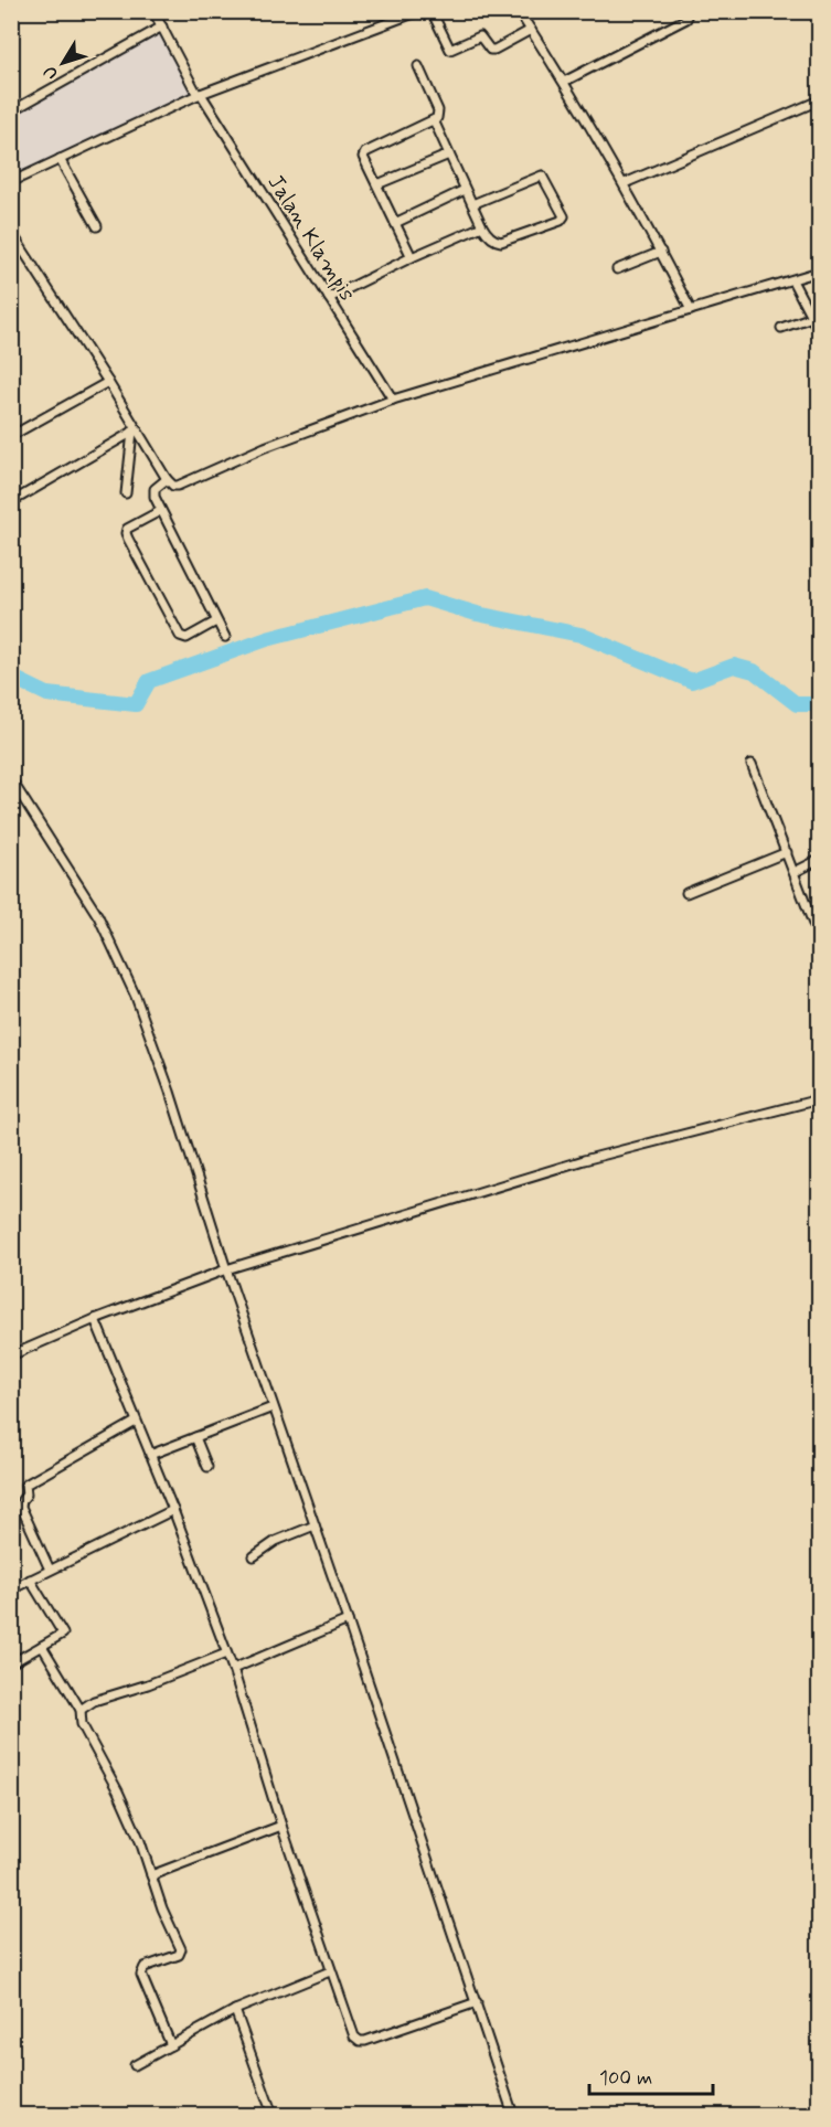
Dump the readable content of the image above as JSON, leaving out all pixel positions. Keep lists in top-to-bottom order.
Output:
{
  "streets": {
    "street": ["Jalan Klampis"]
  },
  "scale_bar": "100 m",
  "north": "bottom left"
}
